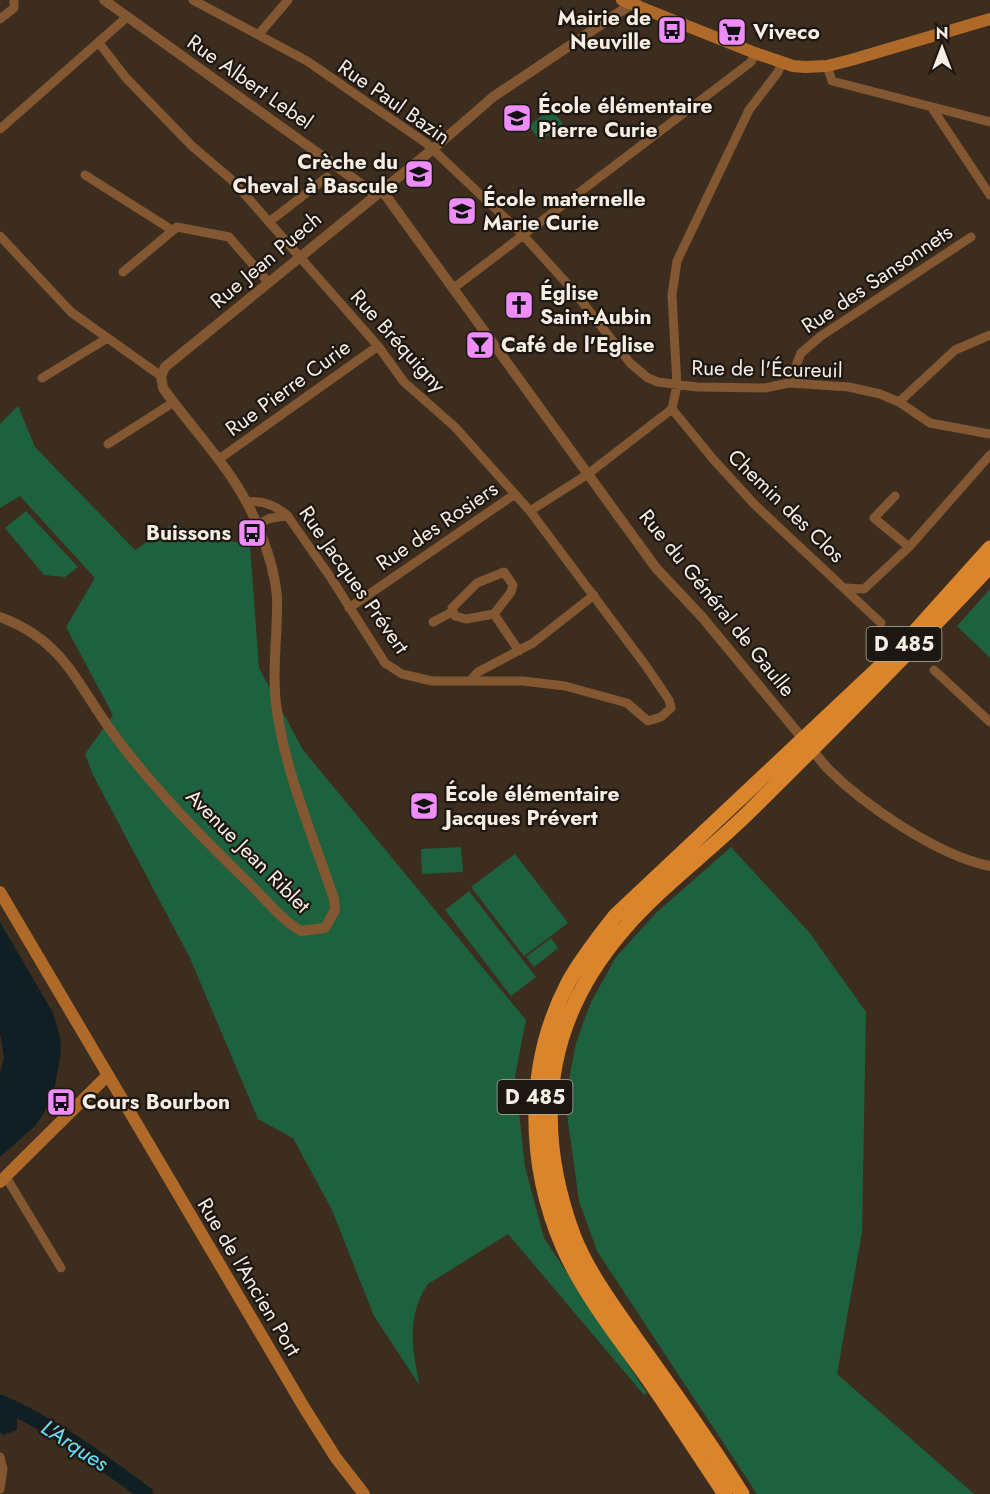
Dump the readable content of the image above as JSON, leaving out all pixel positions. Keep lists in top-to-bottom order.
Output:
{
  "streets": {
    "highway": ["D 485"],
    "main road": ["Rue de l'Ancien Port"],
    "street": [
      "Rue Albert Lebel",
      "Rue Paul Bazin",
      "Rue Jean Puech",
      "Rue des Sansonnets",
      "Rue Bréquigny",
      "Rue de l'Écureuil",
      "Rue Pierre Curie",
      "Chemin des Clos",
      "Rue des Rosiers",
      "Rue Jacques Prévert",
      "Rue du Général de Gaulle",
      "Avenue Jean Riblet"
    ]
  },
  "crossings": [
    ["Rue Albert Lebel", "Rue Jean Puech"],
    ["Rue Albert Lebel", "Rue du Général de Gaulle"],
    ["Rue Paul Bazin", "Rue Jean Puech"],
    ["Rue Paul Bazin", "Rue de l'Écureuil"],
    ["Rue Jean Puech", "Rue Bréquigny"],
    ["Rue Jean Puech", "Rue du Général de Gaulle"],
    ["Rue Jean Puech", "Avenue Jean Riblet"],
    ["Rue des Sansonnets", "Rue de l'Écureuil"],
    ["Rue Bréquigny", "Rue Pierre Curie"],
    ["Rue Bréquigny", "Rue des Rosiers"],
    ["Rue Bréquigny", "Rue Jacques Prévert"],
    ["Rue Pierre Curie", "Avenue Jean Riblet"],
    ["Rue des Rosiers", "Rue Jacques Prévert"],
    ["Rue Jacques Prévert", "Avenue Jean Riblet"]
  ],
  "water": ["L'Arques"],
  "places": {
    "bus stop": ["Mairie de Neuville", "Buissons", "Cours Bourbon"],
    "supermarket": ["Viveco"],
    "school or university": [
      "École élémentaire Pierre Curie",
      "Crèche du Cheval à Bascule",
      "École maternelle Marie Curie",
      "École élémentaire Jacques Prévert"
    ],
    "church": ["Église Saint-Aubin"],
    "bar": ["Café de l'Eglise"]
  },
  "north": "top"
}
